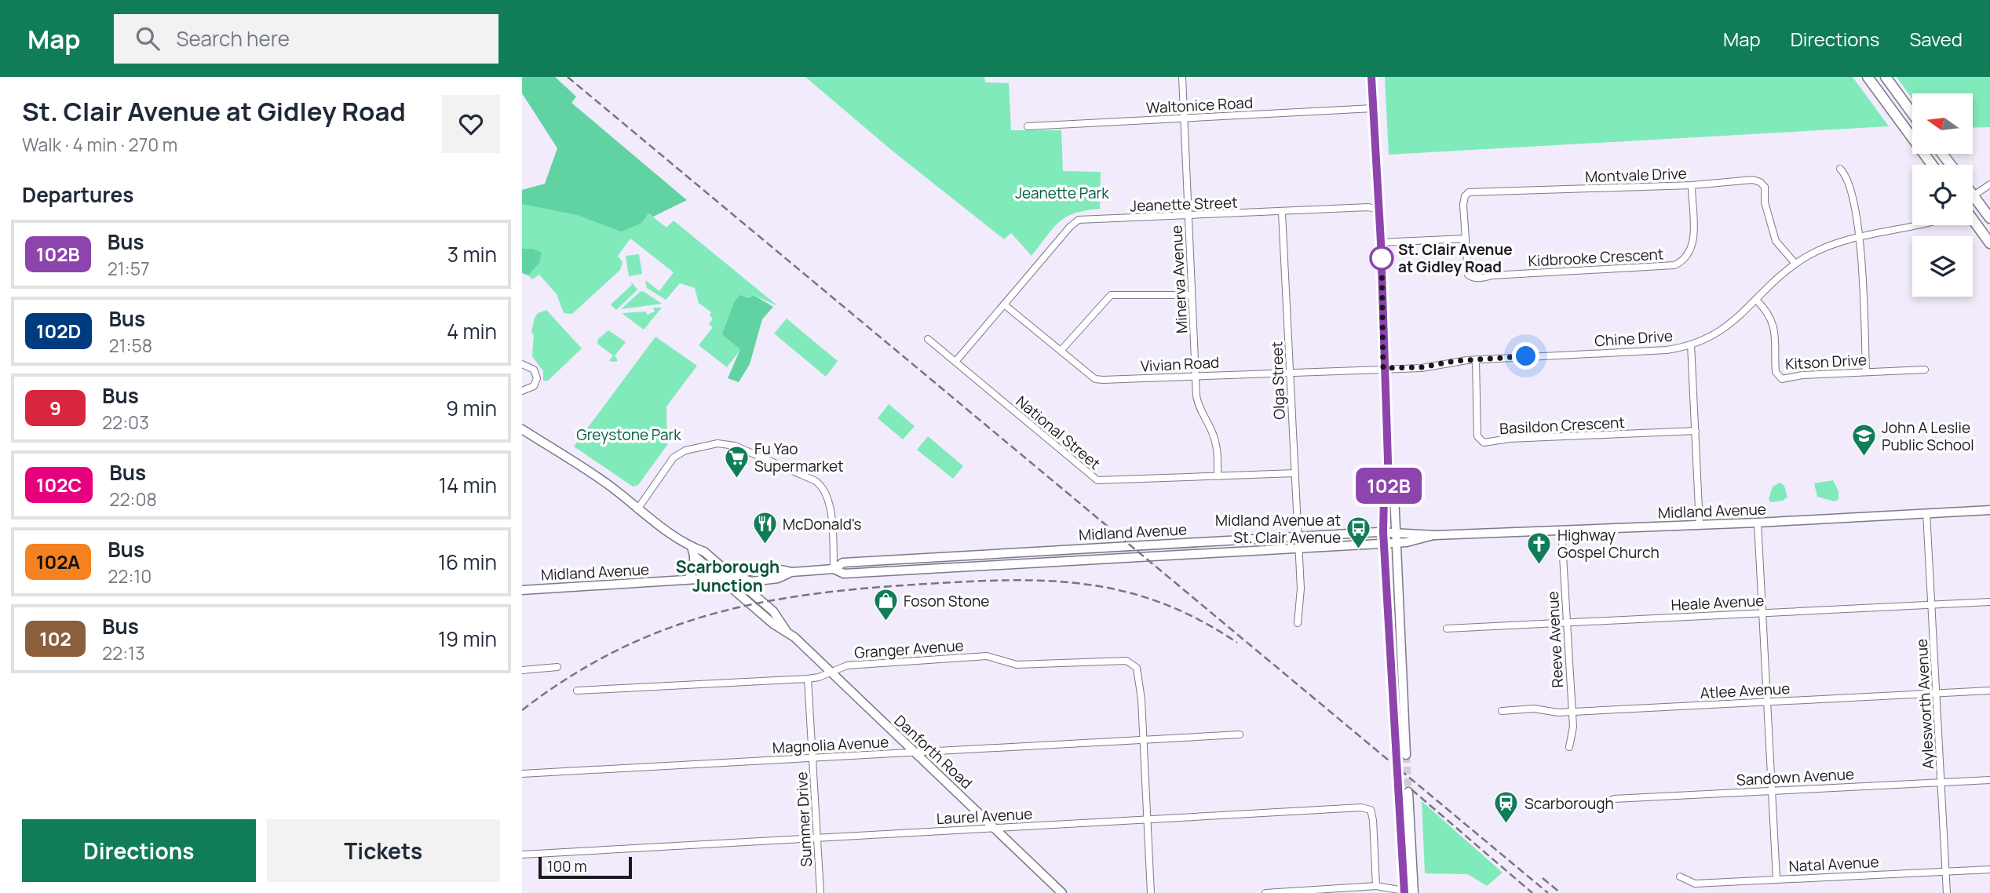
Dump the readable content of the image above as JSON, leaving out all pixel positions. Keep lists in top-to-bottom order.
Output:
{
  "streets": {
    "main road": ["Midland Avenue", "Danforth Road"],
    "street": [
      "Waltonice Road",
      "Montvale Drive",
      "Jeanette Street",
      "Kidbrooke Crescent",
      "Minerva Avenue",
      "Chine Drive",
      "Kitson Drive",
      "Vivian Road",
      "Olga Street",
      "Basildon Crescent",
      "National Street",
      "Heale Avenue",
      "Reeve Avenue",
      "Granger Avenue",
      "Atlee Avenue",
      "Aylesworth Avenue",
      "Magnolia Avenue",
      "Sandown Avenue",
      "Laurel Avenue",
      "Summer Drive",
      "Natal Avenue"
    ]
  },
  "crossings": [
    ["Waltonice Road", "Minerva Avenue"],
    ["Montvale Drive", "Kidbrooke Crescent"],
    ["Montvale Drive", "Chine Drive"],
    ["Jeanette Street", "Minerva Avenue"],
    ["Jeanette Street", "Vivian Road"],
    ["Jeanette Street", "Olga Street"],
    ["Jeanette Street", "National Street"],
    ["Minerva Avenue", "Vivian Road"],
    ["Minerva Avenue", "National Street"],
    ["Chine Drive", "Kitson Drive"],
    ["Chine Drive", "Vivian Road"],
    ["Chine Drive", "Basildon Crescent"],
    ["Vivian Road", "Olga Street"],
    ["Olga Street", "National Street"],
    ["Olga Street", "Midland Avenue"],
    ["Midland Avenue", "Reeve Avenue"],
    ["Midland Avenue", "Aylesworth Avenue"],
    ["Midland Avenue", "Danforth Road"],
    ["Heale Avenue", "Reeve Avenue"],
    ["Heale Avenue", "Aylesworth Avenue"],
    ["Reeve Avenue", "Atlee Avenue"],
    ["Granger Avenue", "Magnolia Avenue"],
    ["Granger Avenue", "Danforth Road"],
    ["Granger Avenue", "Summer Drive"],
    ["Atlee Avenue", "Aylesworth Avenue"],
    ["Aylesworth Avenue", "Sandown Avenue"],
    ["Aylesworth Avenue", "Natal Avenue"],
    ["Magnolia Avenue", "Danforth Road"],
    ["Magnolia Avenue", "Summer Drive"],
    ["Danforth Road", "Laurel Avenue"],
    ["Laurel Avenue", "Summer Drive"]
  ],
  "districts": ["Scarborough Junction"],
  "parks": ["Jeanette Park", "Greystone Park"],
  "places": {
    "other": ["St. Clair Avenue at Gidley Road"],
    "school or university": ["John A Leslie Public School"],
    "supermarket": ["Fu Yao Supermarket"],
    "restaurant": ["McDonald's"],
    "bus stop": ["Midland Avenue at St. Clair Avenue"],
    "church": ["Highway Gospel Church"],
    "shop": ["Foson Stone"],
    "station": ["Scarborough"]
  },
  "lines": ["bus line 102B"],
  "scale_bar": "100 m",
  "north": "left",
  "page": {
    "header": "Map",
    "search": "Search here",
    "nav": ["Map", "Directions", "Saved"],
    "heading": [
      ["St. Clair Avenue at Gidley Road", "Walk · 4 min · 270 m"],
      "Departures"
    ],
    "on_map": "102B",
    "list": [
      {
        "mark": "102B",
        "name": "Bus",
        "note": "21:57",
        "value": "3 min"
      },
      {
        "mark": "102D",
        "name": "Bus",
        "note": "21:58",
        "value": "4 min"
      },
      {
        "mark": "9",
        "name": "Bus",
        "note": "22:03",
        "value": "9 min"
      },
      {
        "mark": "102C",
        "name": "Bus",
        "note": "22:08",
        "value": "14 min"
      },
      {
        "mark": "102A",
        "name": "Bus",
        "note": "22:10",
        "value": "16 min"
      },
      {
        "mark": "102",
        "name": "Bus",
        "note": "22:13",
        "value": "19 min"
      }
    ],
    "buttons": ["Directions", "Tickets"],
    "scale": "100 m"
  }
}
